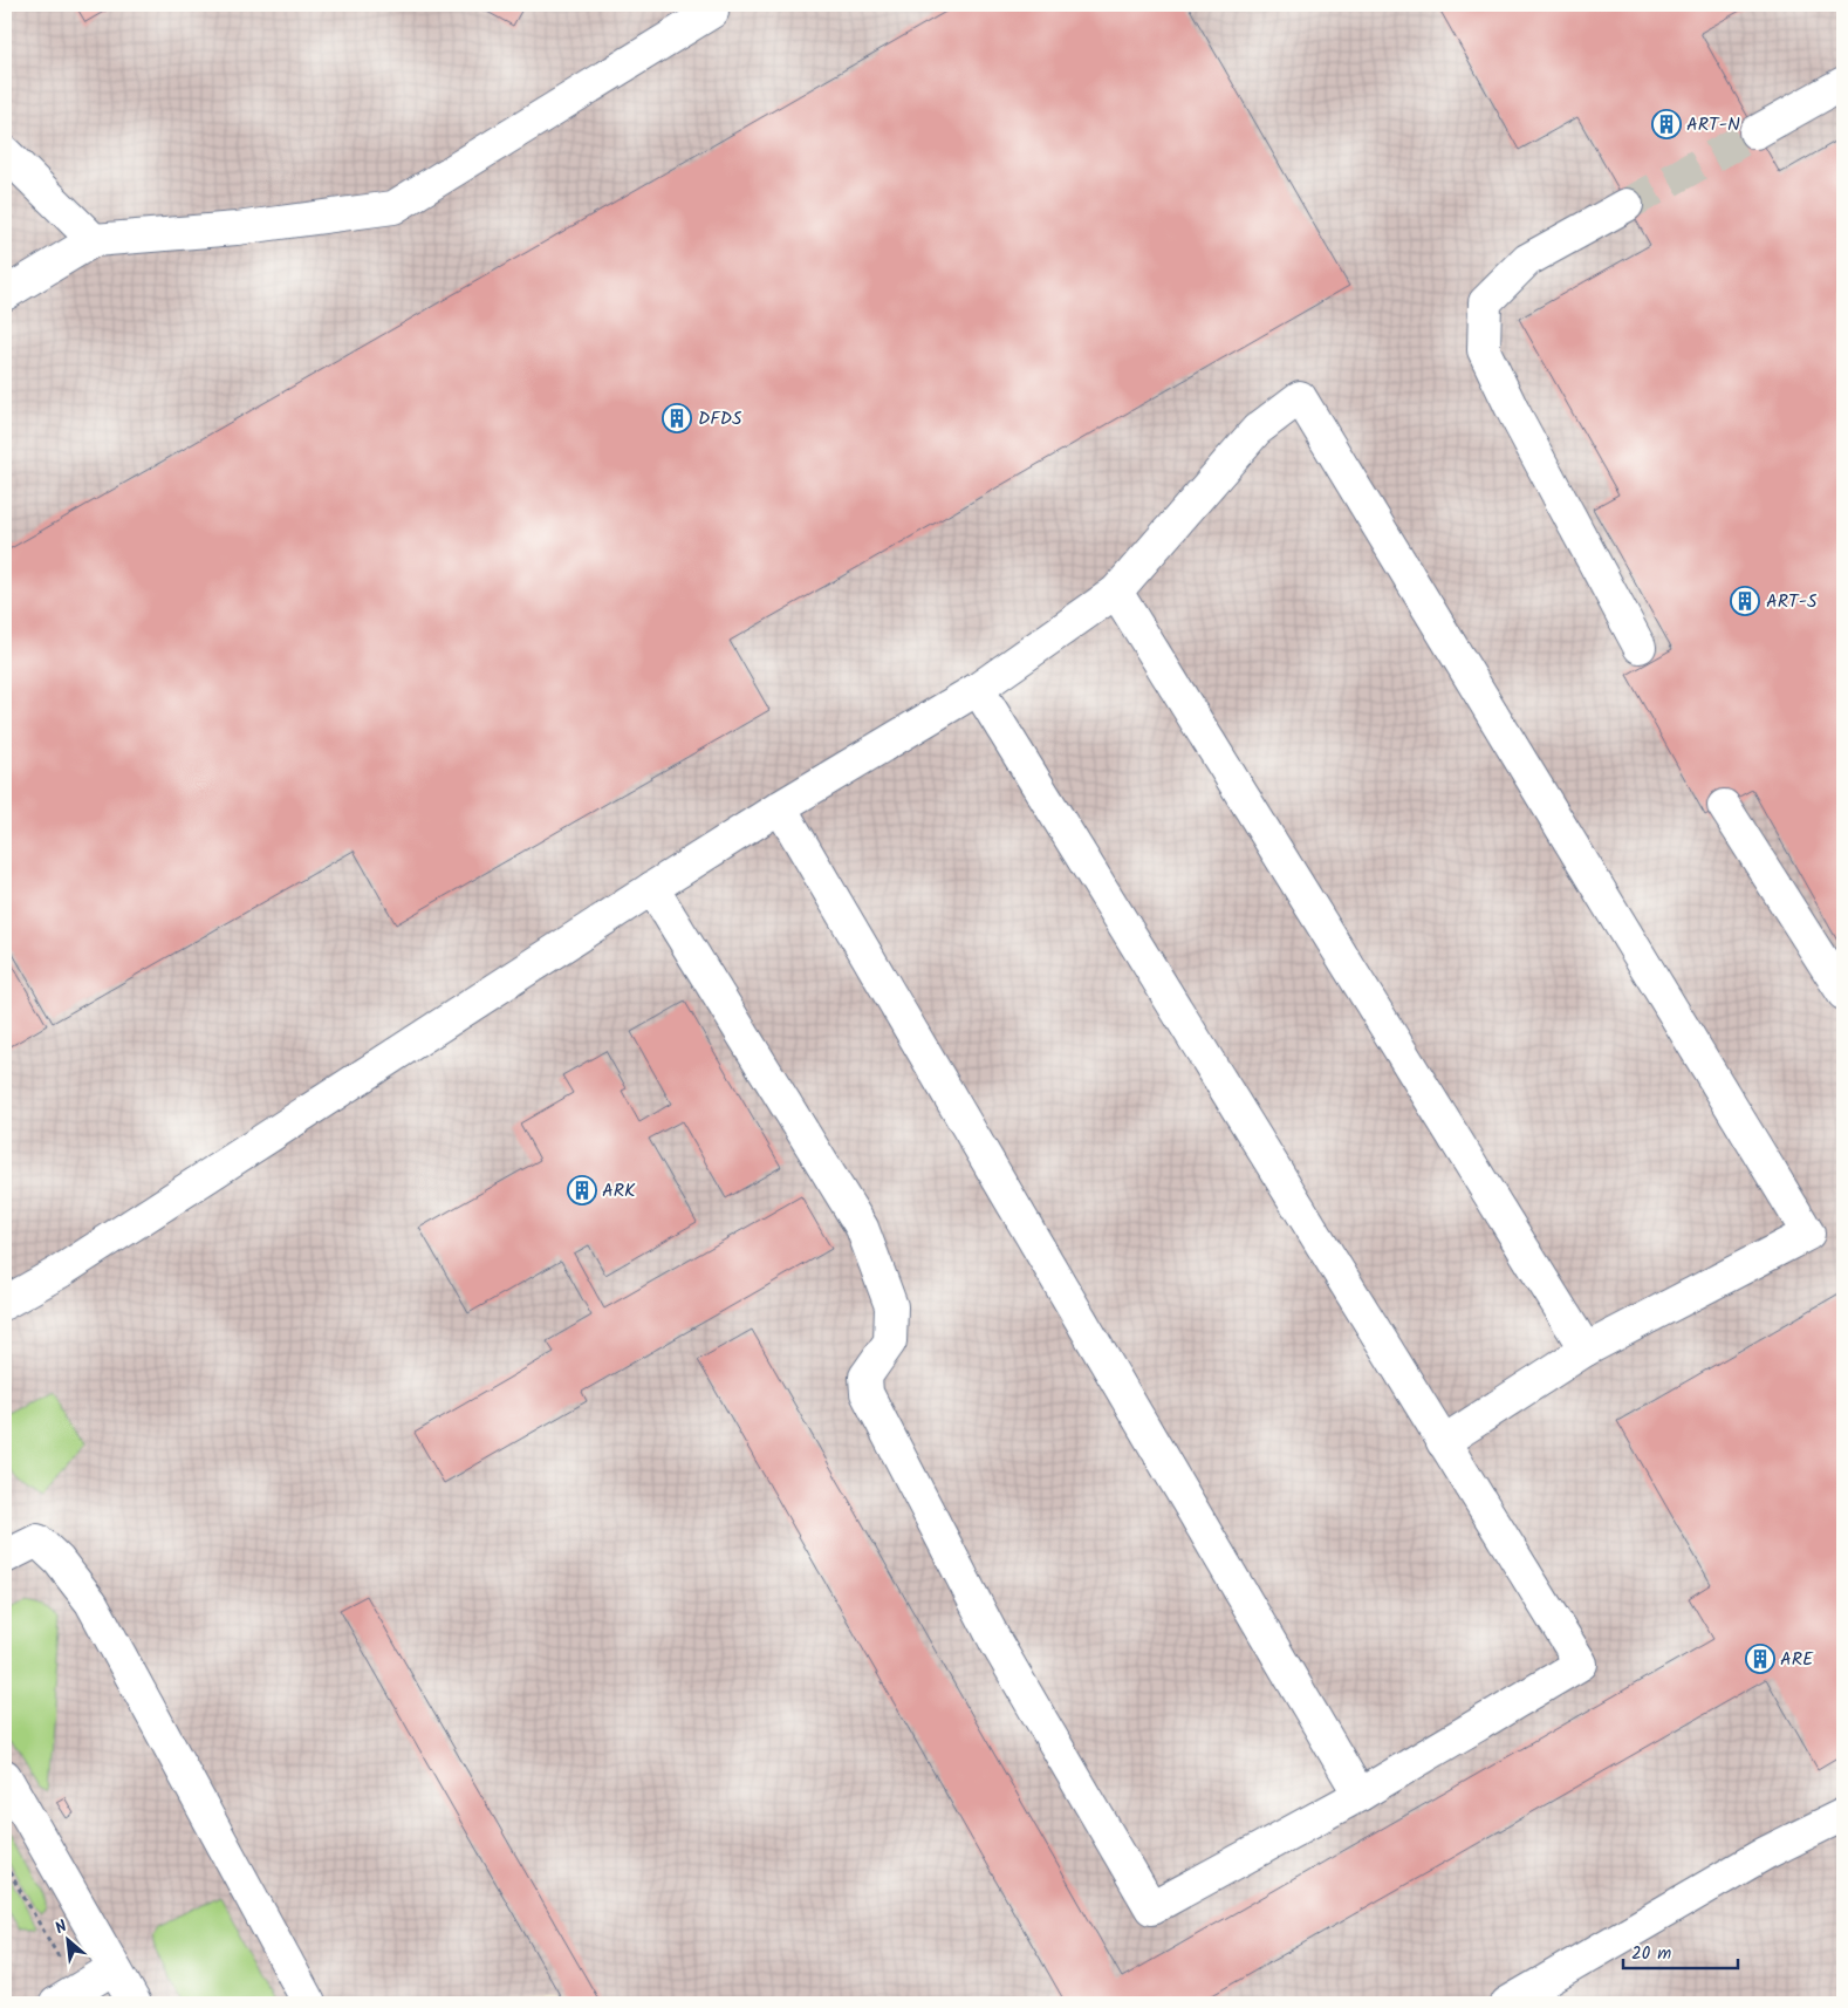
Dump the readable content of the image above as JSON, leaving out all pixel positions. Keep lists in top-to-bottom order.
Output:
{
  "places": {
    "building": [
      "ART-N",
      "DFDS",
      "ART-S",
      "ARK",
      "ARE"
    ]
  },
  "scale_bar": "20 m",
  "north": "top left"
}
